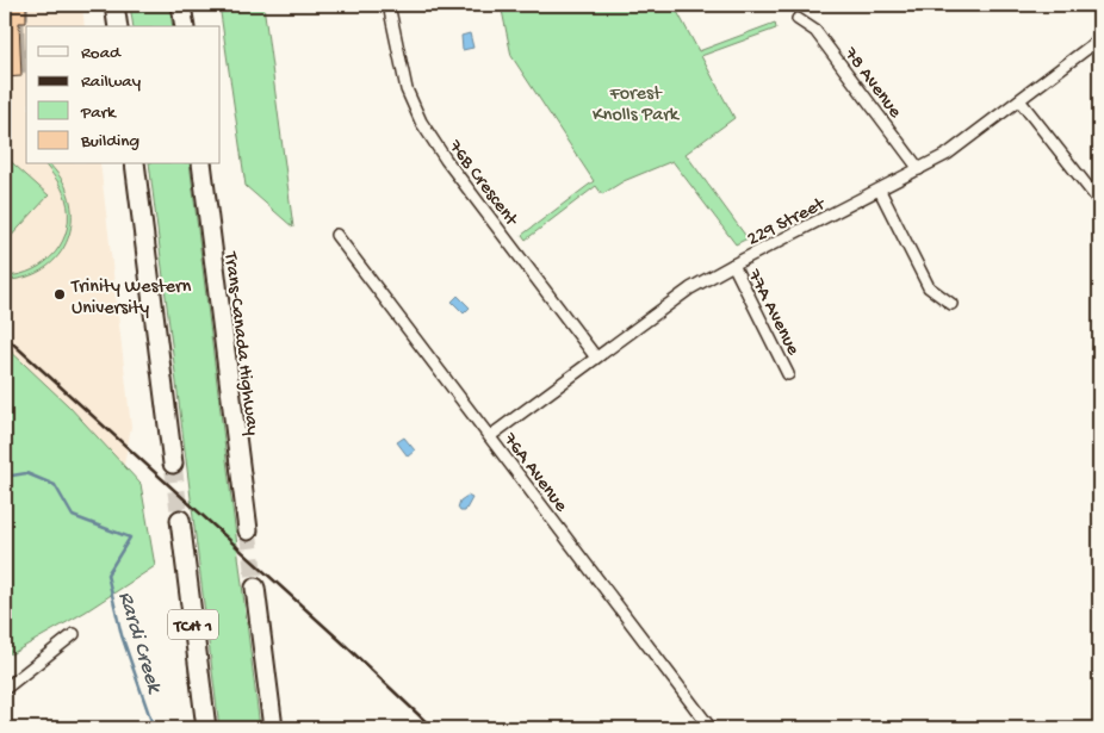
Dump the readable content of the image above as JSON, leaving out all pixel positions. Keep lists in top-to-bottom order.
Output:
{
  "streets": {
    "highway": ["Trans-Canada Highway", "TCH 1"],
    "street": [
      "78 Avenue",
      "76B Crescent",
      "229 Street",
      "77A Avenue",
      "76A Avenue"
    ]
  },
  "crossings": [
    ["78 Avenue", "229 Street"],
    ["76B Crescent", "229 Street"],
    ["229 Street", "77A Avenue"],
    ["229 Street", "76A Avenue"]
  ],
  "water": ["Rardi Creek"],
  "parks": ["Forest Knolls Park"],
  "places": ["Trinity Western University"],
  "legend": [
    "Road",
    "Railway",
    "Park",
    "Building"
  ]
}
